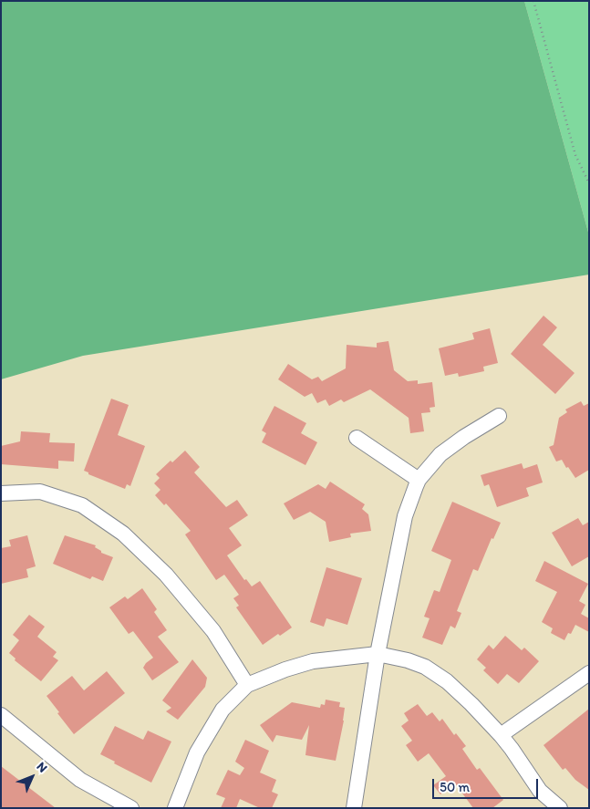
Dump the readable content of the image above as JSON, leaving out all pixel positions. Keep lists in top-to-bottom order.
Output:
{
  "scale_bar": "50 m",
  "north": "top right"
}
